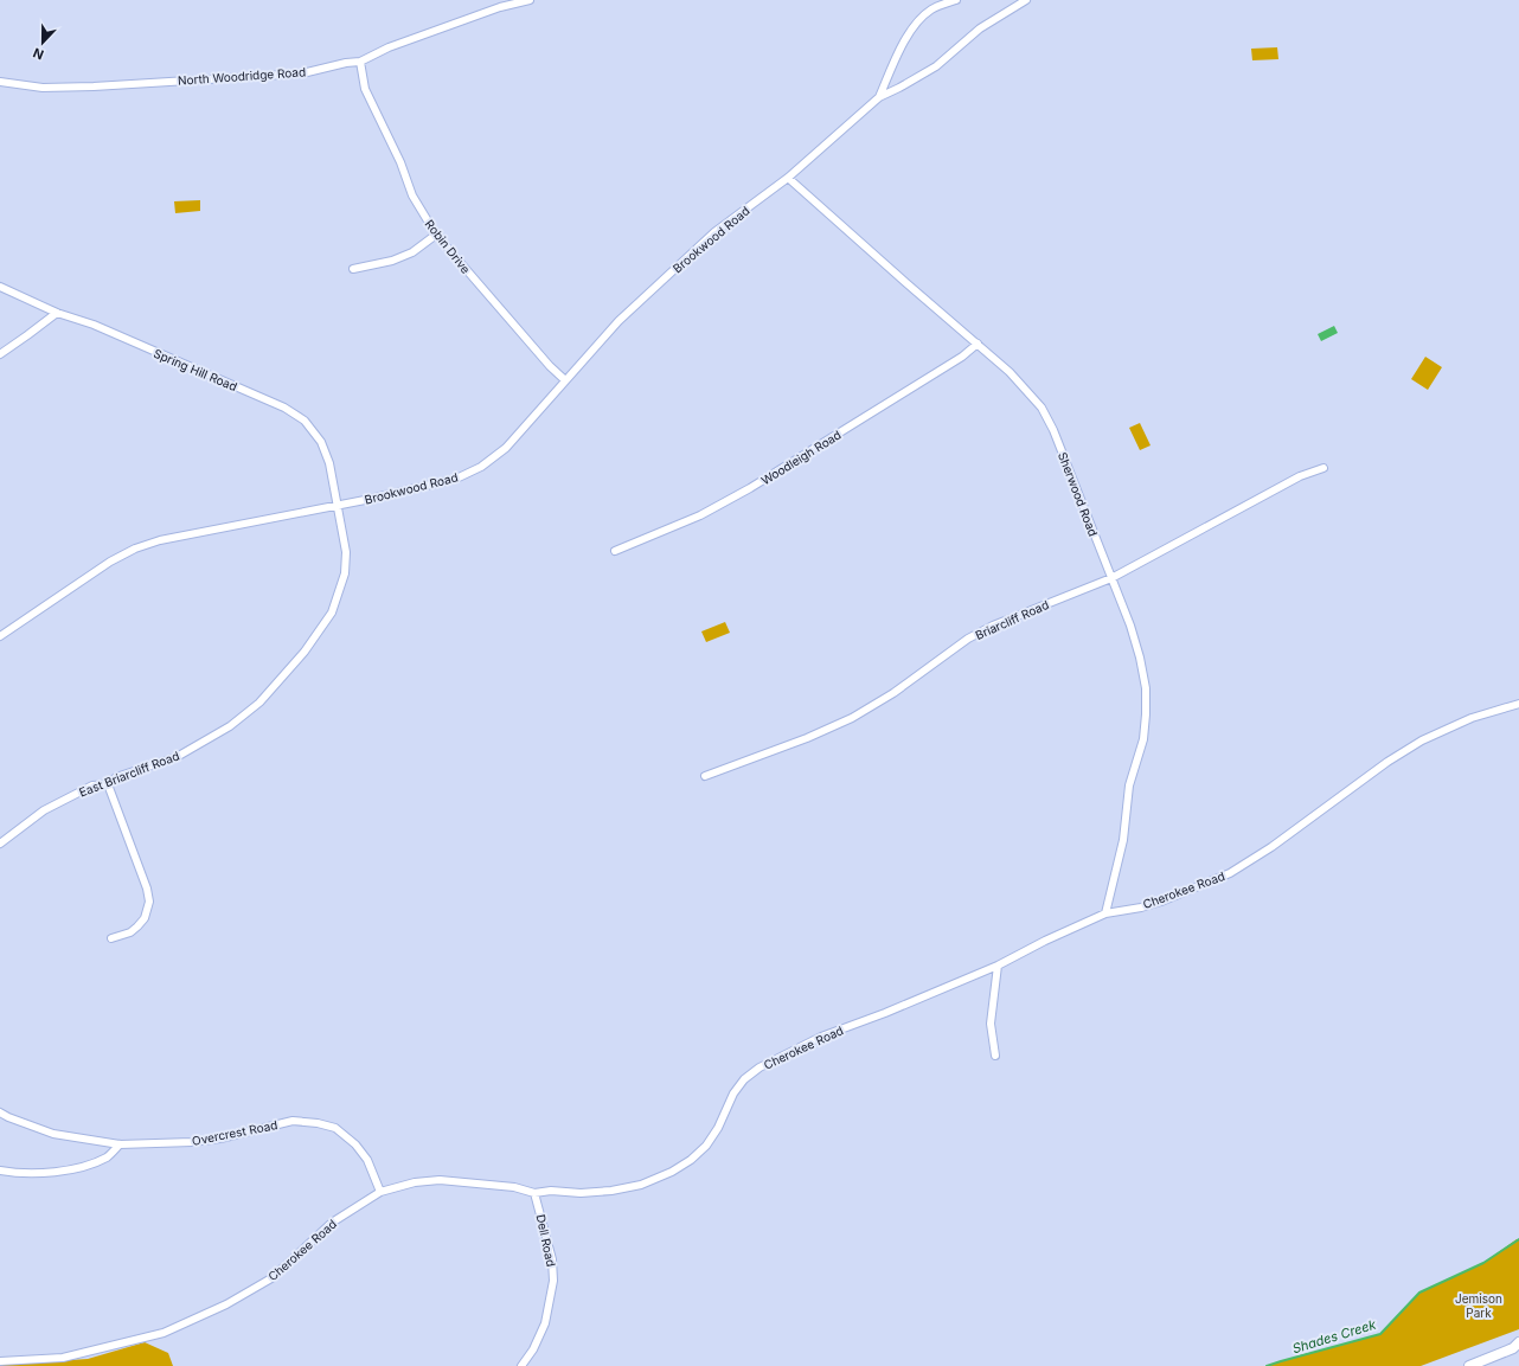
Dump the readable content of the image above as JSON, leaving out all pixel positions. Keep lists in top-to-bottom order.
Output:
{
  "streets": {
    "street": [
      "North Woodridge Road",
      "Brookwood Road",
      "Robin Drive",
      "Spring Hill Road",
      "Woodleigh Road",
      "Sherwood Road",
      "Briarcliff Road",
      "East Briarcliff Road",
      "Cherokee Road",
      "Overcrest Road",
      "Dell Road"
    ]
  },
  "crossings": [
    ["North Woodridge Road", "Robin Drive"],
    ["Brookwood Road", "Robin Drive"],
    ["Brookwood Road", "Spring Hill Road"],
    ["Brookwood Road", "Sherwood Road"],
    ["Brookwood Road", "East Briarcliff Road"],
    ["Spring Hill Road", "East Briarcliff Road"],
    ["Woodleigh Road", "Sherwood Road"],
    ["Sherwood Road", "Briarcliff Road"],
    ["Sherwood Road", "Cherokee Road"],
    ["Cherokee Road", "Overcrest Road"],
    ["Cherokee Road", "Dell Road"]
  ],
  "water": ["Shades Creek"],
  "parks": ["Jemison Park"],
  "north": "bottom"
}
